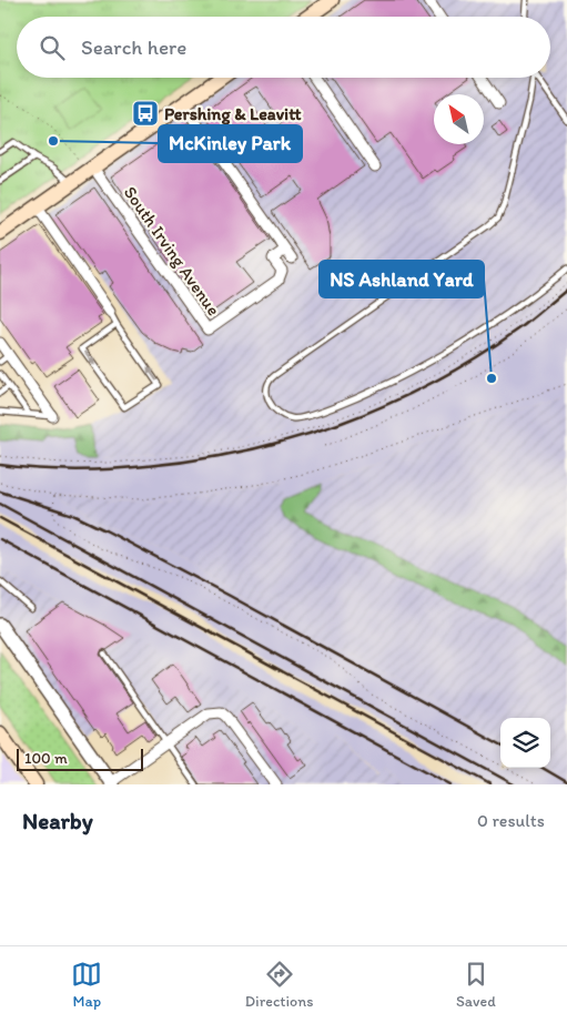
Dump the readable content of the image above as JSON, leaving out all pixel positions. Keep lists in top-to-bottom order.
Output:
{
  "streets": {
    "street": ["South Irving Avenue"]
  },
  "places": {
    "bus stop": ["Pershing & Leavitt"],
    "other": ["McKinley Park", "NS Ashland Yard"]
  },
  "scale_bar": "100 m",
  "north": "top left",
  "page": {
    "search": "Search here",
    "scale": "100 m",
    "heading": ["Nearby", "0 results"],
    "nav": ["Map", "Directions", "Saved"]
  }
}
